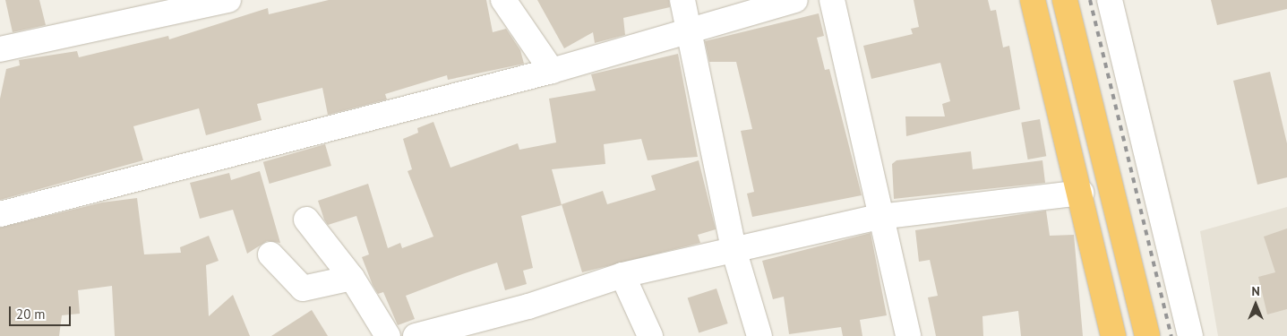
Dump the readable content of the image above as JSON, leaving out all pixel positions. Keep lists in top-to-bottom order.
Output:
{
  "scale_bar": "20 m",
  "north": "top"
}
